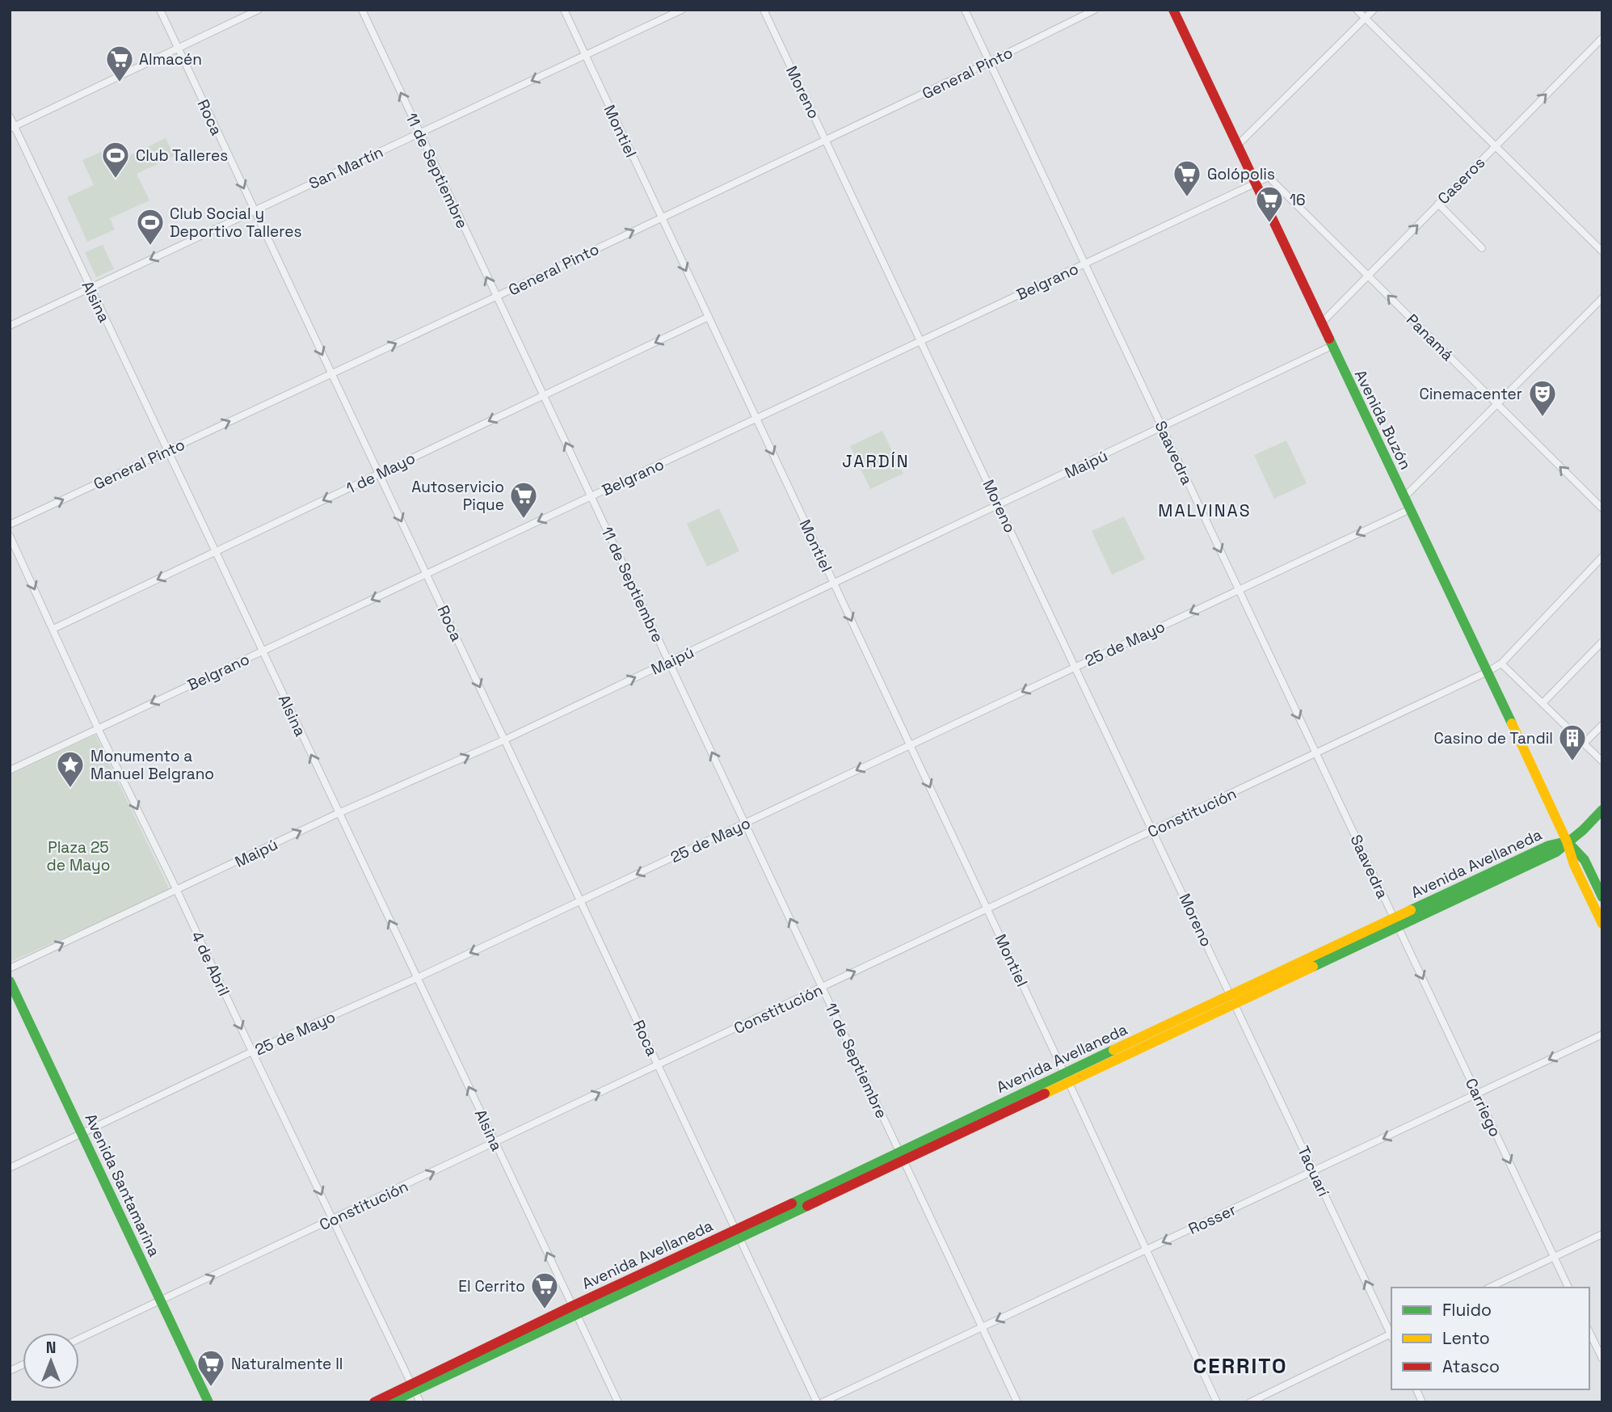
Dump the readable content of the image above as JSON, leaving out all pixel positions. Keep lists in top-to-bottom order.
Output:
{
  "streets": {
    "main road": ["Avenida Buzón", "Avenida Avellaneda", "Avenida Santamarina"],
    "street": [
      "General Pinto",
      "Moreno",
      "Roca",
      "Montiel",
      "San Martín",
      "11 de Septiembre",
      "Caseros",
      "Belgrano",
      "Alsina",
      "Panamá",
      "Saavedra",
      "Maipú",
      "1 de Mayo",
      "25 de Mayo",
      "Constitución",
      "4 de Abril",
      "Carriego",
      "Tacuarí",
      "Rosser"
    ]
  },
  "crossings": [
    ["General Pinto", "Moreno"],
    ["General Pinto", "Roca"],
    ["General Pinto", "Montiel"],
    ["General Pinto", "11 de Septiembre"],
    ["General Pinto", "Alsina"],
    ["General Pinto", "Saavedra"],
    ["Moreno", "Belgrano"],
    ["Moreno", "Maipú"],
    ["Moreno", "25 de Mayo"],
    ["Moreno", "Constitución"],
    ["Moreno", "Avenida Avellaneda"],
    ["Moreno", "Tacuarí"],
    ["Roca", "San Martín"],
    ["Roca", "Belgrano"],
    ["Roca", "Maipú"],
    ["Roca", "1 de Mayo"],
    ["Roca", "25 de Mayo"],
    ["Roca", "Constitución"],
    ["Roca", "Avenida Avellaneda"],
    ["Montiel", "San Martín"],
    ["Montiel", "Belgrano"],
    ["Montiel", "Maipú"],
    ["Montiel", "1 de Mayo"],
    ["Montiel", "25 de Mayo"],
    ["Montiel", "Constitución"],
    ["Montiel", "Avenida Avellaneda"],
    ["Montiel", "Rosser"],
    ["San Martín", "11 de Septiembre"],
    ["San Martín", "Alsina"],
    ["11 de Septiembre", "Belgrano"],
    ["11 de Septiembre", "Maipú"],
    ["11 de Septiembre", "1 de Mayo"],
    ["11 de Septiembre", "25 de Mayo"],
    ["11 de Septiembre", "Constitución"],
    ["11 de Septiembre", "Avenida Avellaneda"],
    ["11 de Septiembre", "Rosser"],
    ["Caseros", "Panamá"],
    ["Caseros", "Avenida Buzón"],
    ["Belgrano", "Alsina"],
    ["Belgrano", "Panamá"],
    ["Belgrano", "Avenida Buzón"],
    ["Belgrano", "Saavedra"],
    ["Belgrano", "4 de Abril"],
    ["Alsina", "Maipú"],
    ["Alsina", "1 de Mayo"],
    ["Alsina", "25 de Mayo"],
    ["Alsina", "Constitución"],
    ["Alsina", "Avenida Avellaneda"],
    ["Panamá", "Avenida Buzón"],
    ["Avenida Buzón", "Maipú"],
    ["Avenida Buzón", "25 de Mayo"],
    ["Avenida Buzón", "Constitución"],
    ["Avenida Buzón", "Avenida Avellaneda"],
    ["Saavedra", "Maipú"],
    ["Saavedra", "25 de Mayo"],
    ["Saavedra", "Constitución"],
    ["Saavedra", "Avenida Avellaneda"],
    ["Saavedra", "Carriego"],
    ["Maipú", "4 de Abril"],
    ["1 de Mayo", "4 de Abril"],
    ["25 de Mayo", "4 de Abril"],
    ["25 de Mayo", "Avenida Santamarina"],
    ["Constitución", "4 de Abril"],
    ["Constitución", "Avenida Santamarina"],
    ["Avenida Avellaneda", "4 de Abril"],
    ["Avenida Avellaneda", "Carriego"],
    ["Avenida Avellaneda", "Tacuarí"],
    ["Carriego", "Rosser"],
    ["Tacuarí", "Rosser"]
  ],
  "one_way": [
    "General Pinto",
    "Roca",
    "Montiel",
    "San Martín",
    "11 de Septiembre",
    "Caseros",
    "Belgrano",
    "Alsina",
    "Panamá",
    "Saavedra",
    "Maipú",
    "1 de Mayo",
    "25 de Mayo",
    "Constitución",
    "4 de Abril",
    "Carriego",
    "Tacuarí",
    "Rosser"
  ],
  "districts": ["JARDÍN", "MALVINAS", "CERRITO"],
  "parks": ["Plaza 25 de Mayo"],
  "places": {
    "supermarket": [
      "Almacén",
      "Golópolis",
      "16",
      "Autoservicio Pique",
      "El Cerrito",
      "Naturalmente II"
    ],
    "sports": ["Club Talleres", "Club Social y Deportivo Talleres"],
    "theatre": ["Cinemacenter"],
    "building": ["Casino de Tandil"],
    "place": ["Monumento a Manuel Belgrano"]
  },
  "legend": ["Fluido", "Lento", "Atasco"],
  "north": "top"
}
